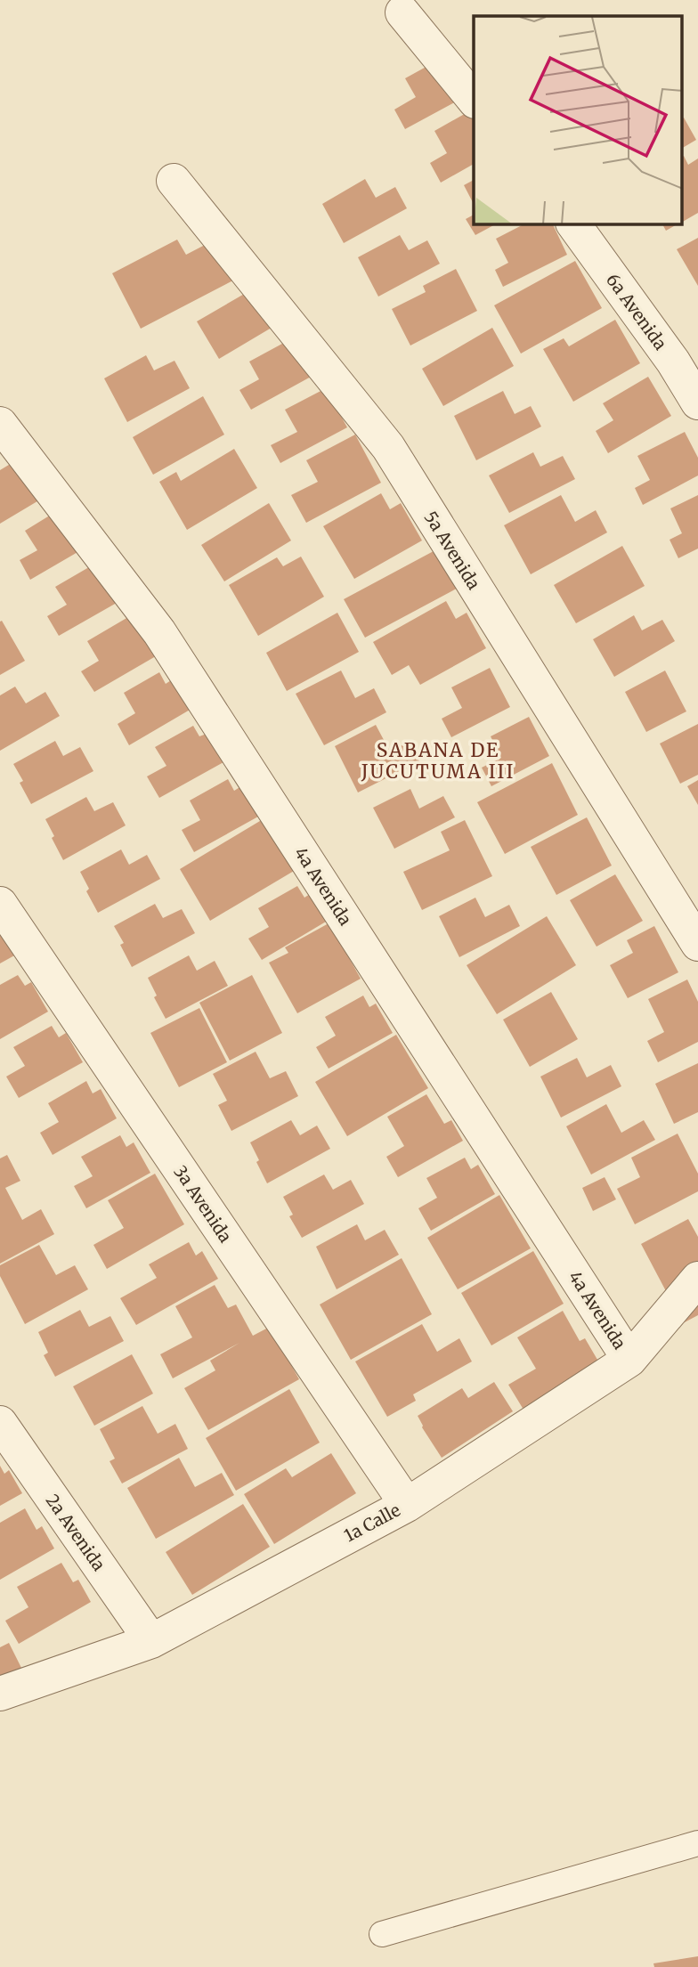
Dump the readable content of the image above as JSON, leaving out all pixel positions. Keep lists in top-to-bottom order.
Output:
{
  "streets": {
    "street": [
      "6a Avenida",
      "5a Avenida",
      "4a Avenida",
      "3a Avenida",
      "1a Calle",
      "2a Avenida"
    ]
  },
  "crossings": [
    ["4a Avenida", "1a Calle"],
    ["3a Avenida", "1a Calle"],
    ["1a Calle", "2a Avenida"]
  ],
  "districts": ["SABANA DE JUCUTUMA III"]
}
